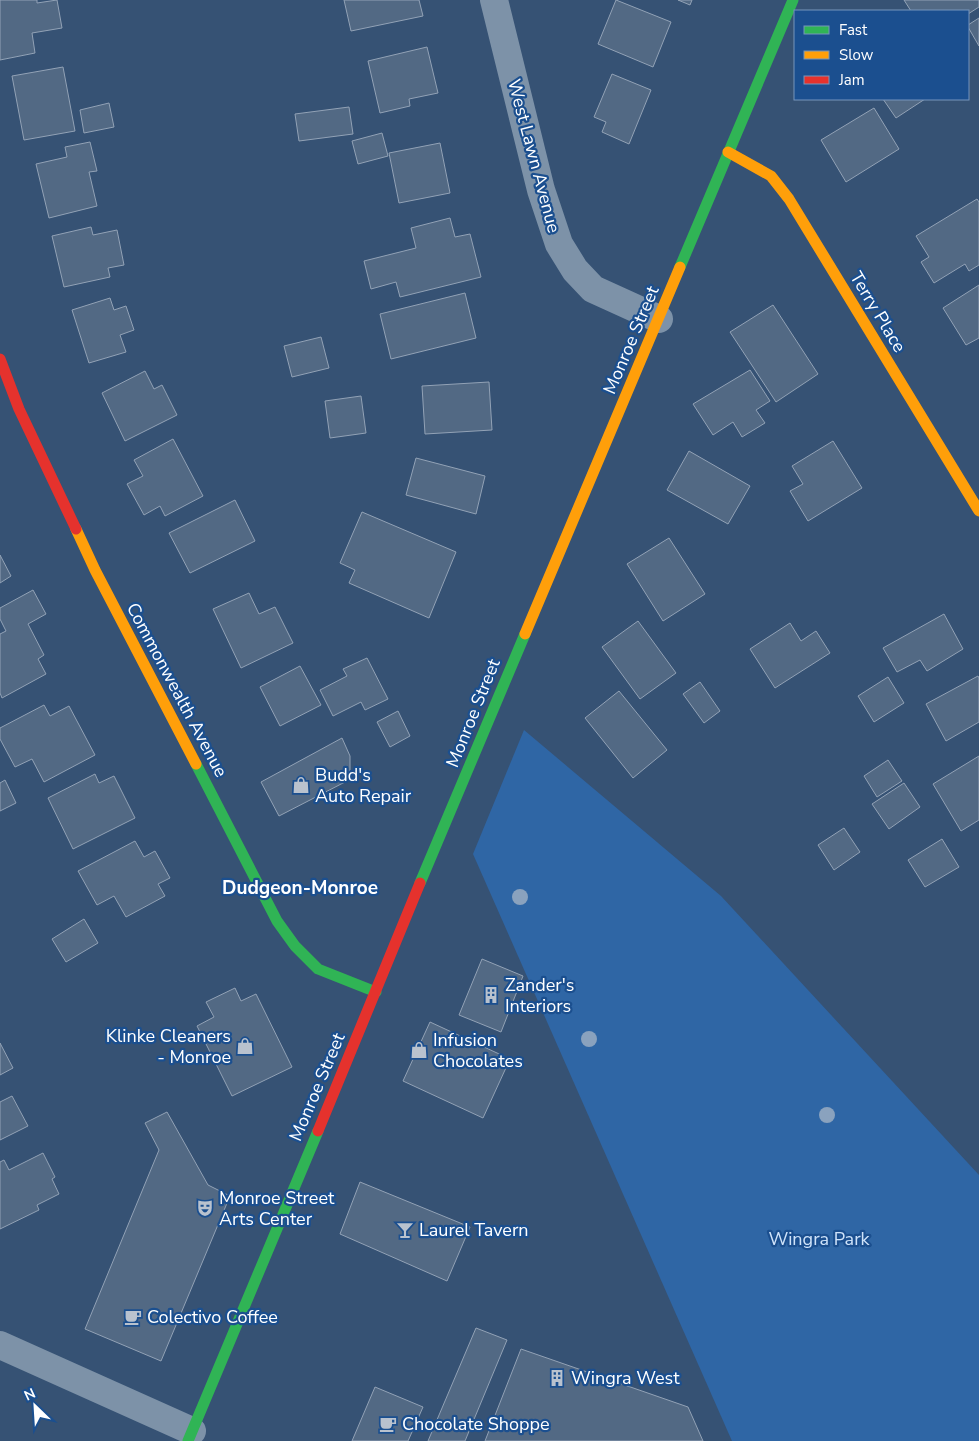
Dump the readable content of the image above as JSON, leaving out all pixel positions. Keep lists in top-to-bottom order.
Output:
{
  "streets": {
    "main road": ["Terry Place", "Monroe Street", "Commonwealth Avenue"],
    "street": ["West Lawn Avenue"]
  },
  "crossings": [
    ["West Lawn Avenue", "Monroe Street"],
    ["Terry Place", "Monroe Street"],
    ["Monroe Street", "Commonwealth Avenue"]
  ],
  "districts": ["Dudgeon-Monroe"],
  "parks": ["Wingra Park"],
  "places": {
    "shop": ["Budd's Auto Repair", "Klinke Cleaners - Monroe", "Infusion Chocolates"],
    "building": ["Zander's Interiors", "Wingra West"],
    "theatre": ["Monroe Street Arts Center"],
    "bar": ["Laurel Tavern"],
    "cafe": ["Colectivo Coffee", "Chocolate Shoppe"]
  },
  "legend": ["Fast", "Slow", "Jam"],
  "north": "top left"
}
